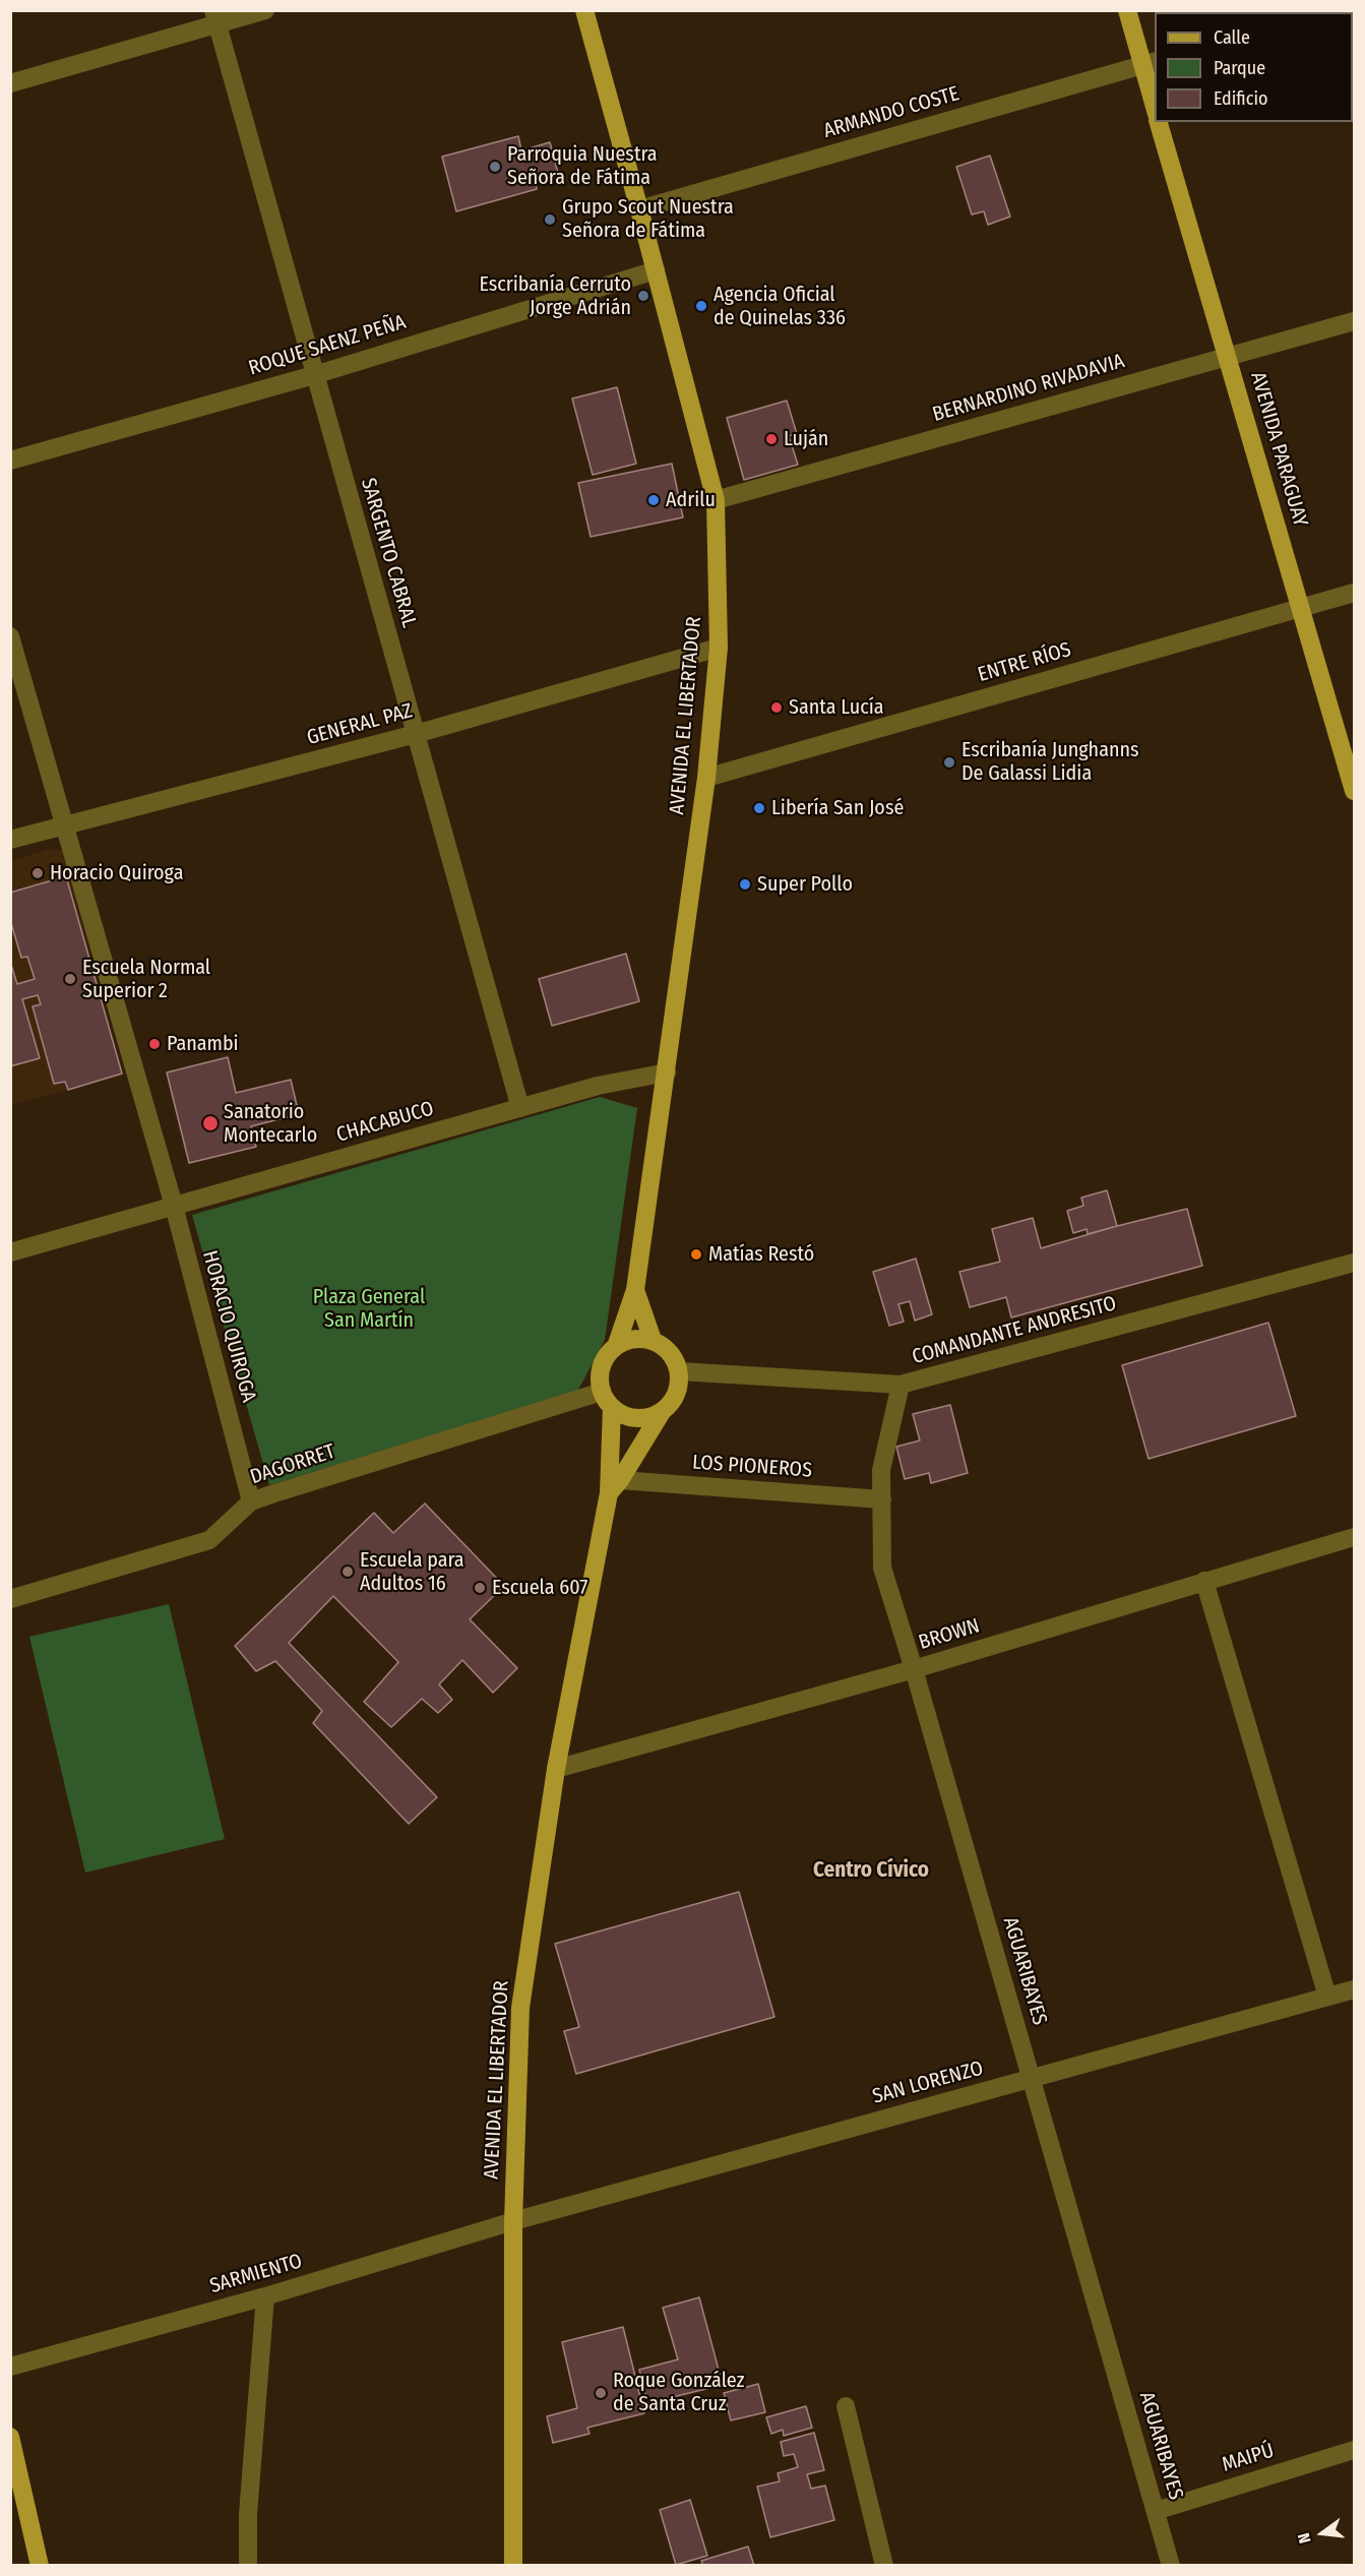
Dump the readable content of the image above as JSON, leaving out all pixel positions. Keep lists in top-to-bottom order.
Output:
{
  "streets": {
    "main road": ["AVENIDA PARAGUAY", "AVENIDA EL LIBERTADOR"],
    "street": [
      "ARMANDO COSTE",
      "ROQUE SAENZ PEÑA",
      "BERNARDINO RIVADAVIA",
      "SARGENTO CABRAL",
      "ENTRE RÍOS",
      "GENERAL PAZ",
      "CHACABUCO",
      "HORACIO QUIROGA",
      "COMANDANTE ANDRESITO",
      "DAGORRET",
      "LOS PIONEROS",
      "BROWN",
      "AGUARIBAYES",
      "SAN LORENZO",
      "SARMIENTO",
      "MAIPÚ"
    ]
  },
  "crossings": [
    ["ARMANDO COSTE", "AVENIDA EL LIBERTADOR"],
    ["ROQUE SAENZ PEÑA", "SARGENTO CABRAL"],
    ["ROQUE SAENZ PEÑA", "AVENIDA EL LIBERTADOR"],
    ["BERNARDINO RIVADAVIA", "AVENIDA PARAGUAY"],
    ["BERNARDINO RIVADAVIA", "AVENIDA EL LIBERTADOR"],
    ["AVENIDA PARAGUAY", "ENTRE RÍOS"],
    ["SARGENTO CABRAL", "GENERAL PAZ"],
    ["SARGENTO CABRAL", "CHACABUCO"],
    ["ENTRE RÍOS", "AVENIDA EL LIBERTADOR"],
    ["AVENIDA EL LIBERTADOR", "GENERAL PAZ"],
    ["AVENIDA EL LIBERTADOR", "CHACABUCO"],
    ["AVENIDA EL LIBERTADOR", "COMANDANTE ANDRESITO"],
    ["AVENIDA EL LIBERTADOR", "DAGORRET"],
    ["AVENIDA EL LIBERTADOR", "LOS PIONEROS"],
    ["AVENIDA EL LIBERTADOR", "BROWN"],
    ["AVENIDA EL LIBERTADOR", "SAN LORENZO"],
    ["AVENIDA EL LIBERTADOR", "SARMIENTO"],
    ["GENERAL PAZ", "HORACIO QUIROGA"],
    ["CHACABUCO", "HORACIO QUIROGA"],
    ["HORACIO QUIROGA", "DAGORRET"],
    ["COMANDANTE ANDRESITO", "DAGORRET"],
    ["COMANDANTE ANDRESITO", "AGUARIBAYES"],
    ["LOS PIONEROS", "AGUARIBAYES"],
    ["BROWN", "AGUARIBAYES"],
    ["AGUARIBAYES", "SAN LORENZO"],
    ["AGUARIBAYES", "MAIPÚ"],
    ["SAN LORENZO", "SARMIENTO"]
  ],
  "districts": ["Centro Cívico"],
  "parks": ["Plaza General San Martín"],
  "places": [
    "Parroquia Nuestra Señora de Fátima",
    "Grupo Scout Nuestra Señora de Fátima",
    "Escribanía Cerruto Jorge Adrián",
    "Agencia Oficial de Quinelas 336",
    "Luján",
    "Adrilu",
    "Santa Lucía",
    "Escribanía Junghanns De Galassi Lidia",
    "Libería San José",
    "Horacio Quiroga",
    "Super Pollo",
    "Escuela Normal Superior 2",
    "Panambi",
    "Sanatorio Montecarlo",
    "Matías Restó",
    "Escuela para Adultos 16",
    "Escuela 607",
    "Roque González de Santa Cruz"
  ],
  "legend": ["Calle", "Parque", "Edificio"],
  "north": "left"
}
